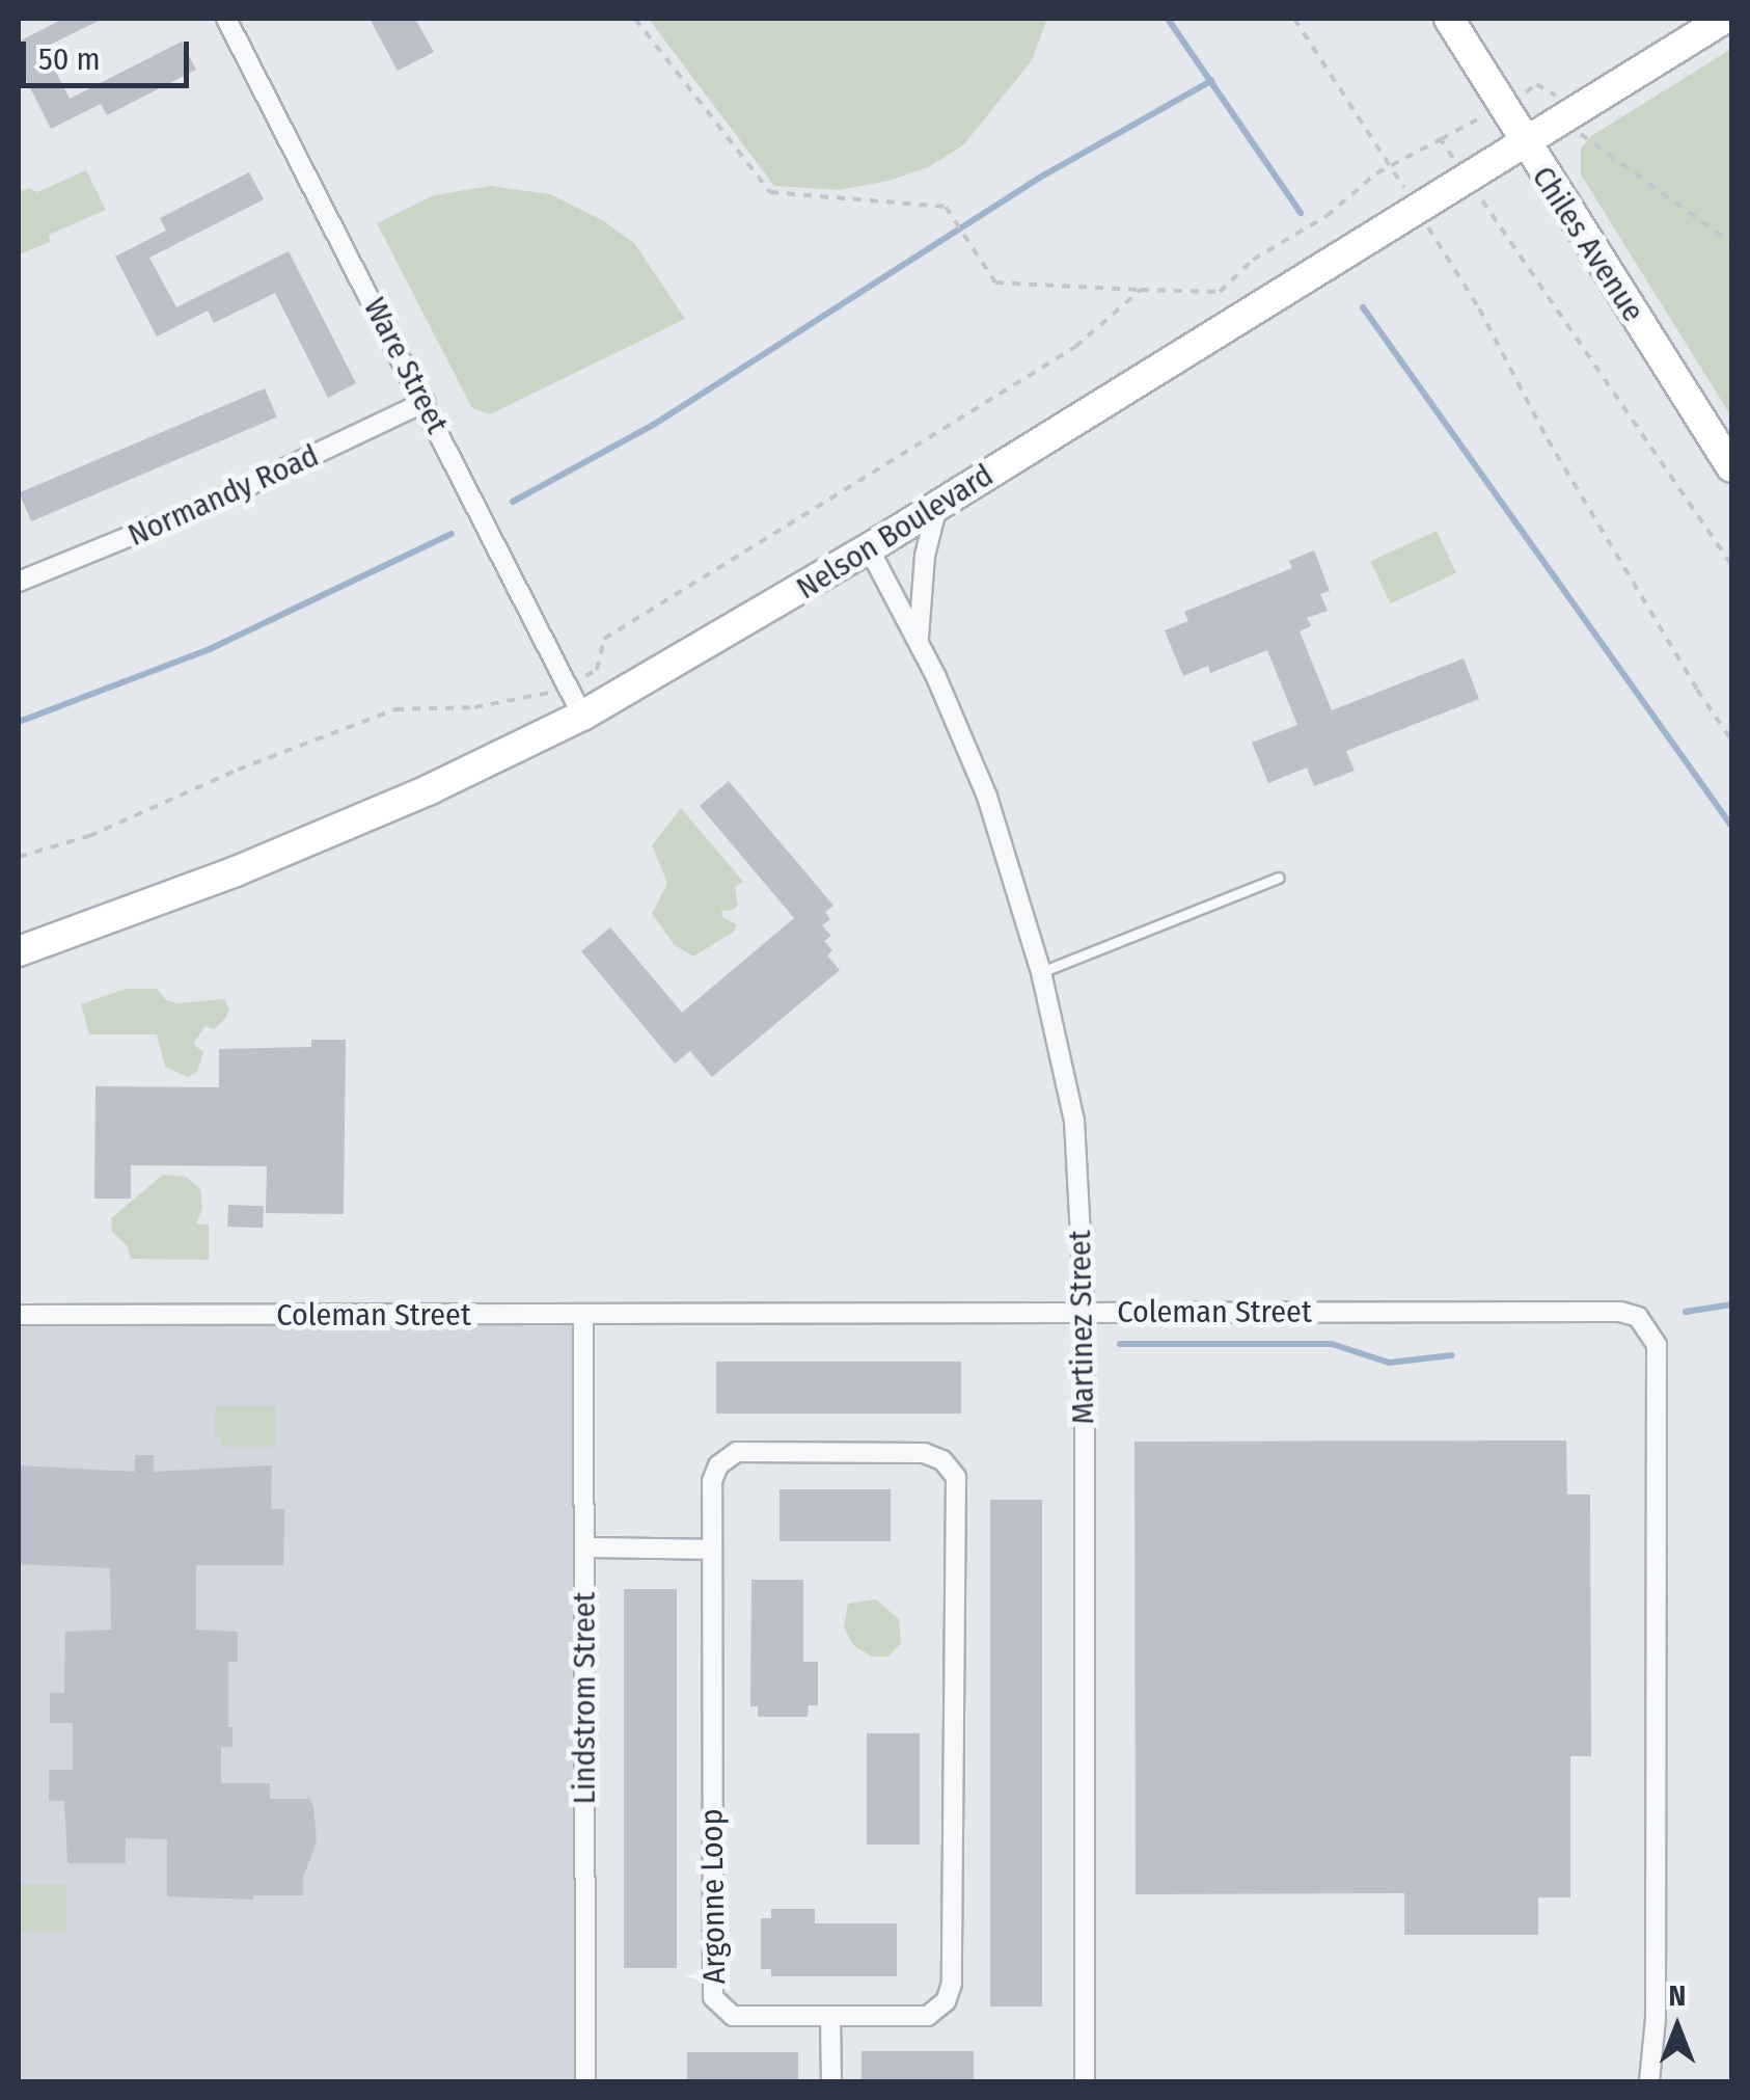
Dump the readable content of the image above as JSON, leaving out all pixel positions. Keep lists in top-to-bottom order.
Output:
{
  "streets": {
    "street": [
      "Chiles Avenue",
      "Ware Street",
      "Normandy Road",
      "Nelson Boulevard",
      "Coleman Street",
      "Martinez Street",
      "Lindstrom Street",
      "Argonne Loop"
    ]
  },
  "crossings": [
    ["Chiles Avenue", "Nelson Boulevard"],
    ["Ware Street", "Normandy Road"],
    ["Ware Street", "Nelson Boulevard"],
    ["Nelson Boulevard", "Martinez Street"],
    ["Coleman Street", "Martinez Street"],
    ["Coleman Street", "Lindstrom Street"]
  ],
  "scale_bar": "50 m",
  "north": "top"
}
